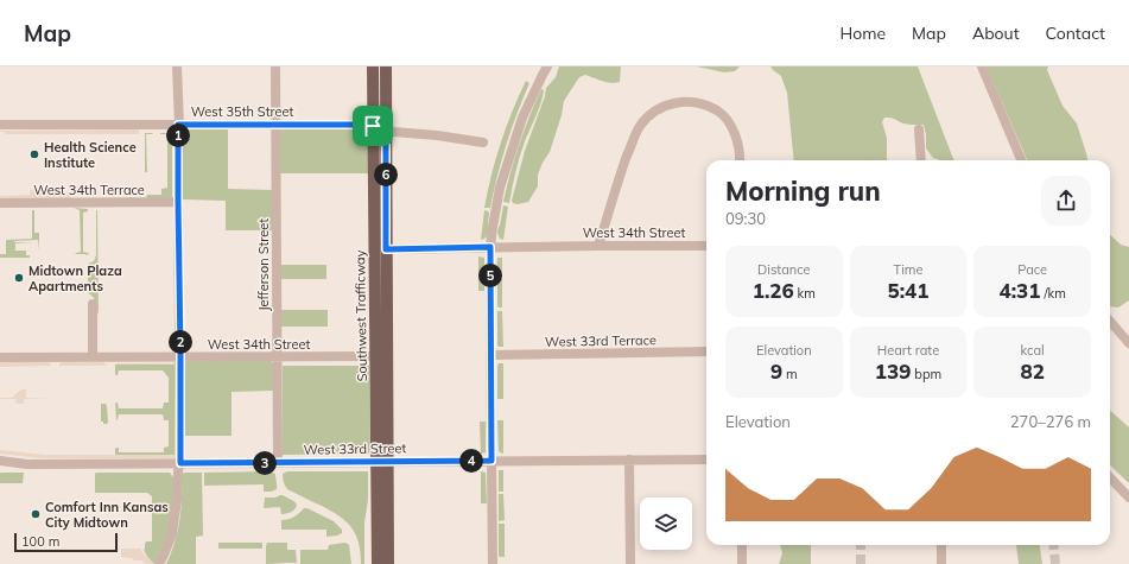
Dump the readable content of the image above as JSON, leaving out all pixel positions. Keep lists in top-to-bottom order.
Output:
{
  "streets": {
    "main road": ["Southwest Trafficway"],
    "street": [
      "West 35th Street",
      "West 34th Terrace",
      "West 34th Street",
      "Jefferson Street",
      "West 33rd Terrace",
      "West 33rd Street"
    ]
  },
  "crossings": [
    ["West 35th Street", "Jefferson Street"],
    ["West 35th Street", "Southwest Trafficway"],
    ["West 34th Street", "Jefferson Street"],
    ["West 34th Street", "Southwest Trafficway"],
    ["Jefferson Street", "West 33rd Street"],
    ["Southwest Trafficway", "West 33rd Street"]
  ],
  "places": ["Health Science Institute", "Midtown Plaza Apartments", "Comfort Inn Kansas City Midtown"],
  "scale_bar": "100 m",
  "page": {
    "header": "Map",
    "nav": [
      "Home",
      "Map",
      "About",
      "Contact"
    ],
    "pins": [
      "1",
      "6",
      "5",
      "2",
      "4",
      "3"
    ],
    "heading": ["Morning run", "09:30"],
    "stats": [
      ["Distance", "1.26 km"],
      ["Time", "5:41"],
      ["Pace", "4:31 /km"],
      ["Elevation", "9 m"],
      ["Heart rate", "139 bpm"],
      ["kcal", "82"]
    ],
    "chart": ["Elevation", "270–276 m"],
    "scale": "100 m"
  }
}
